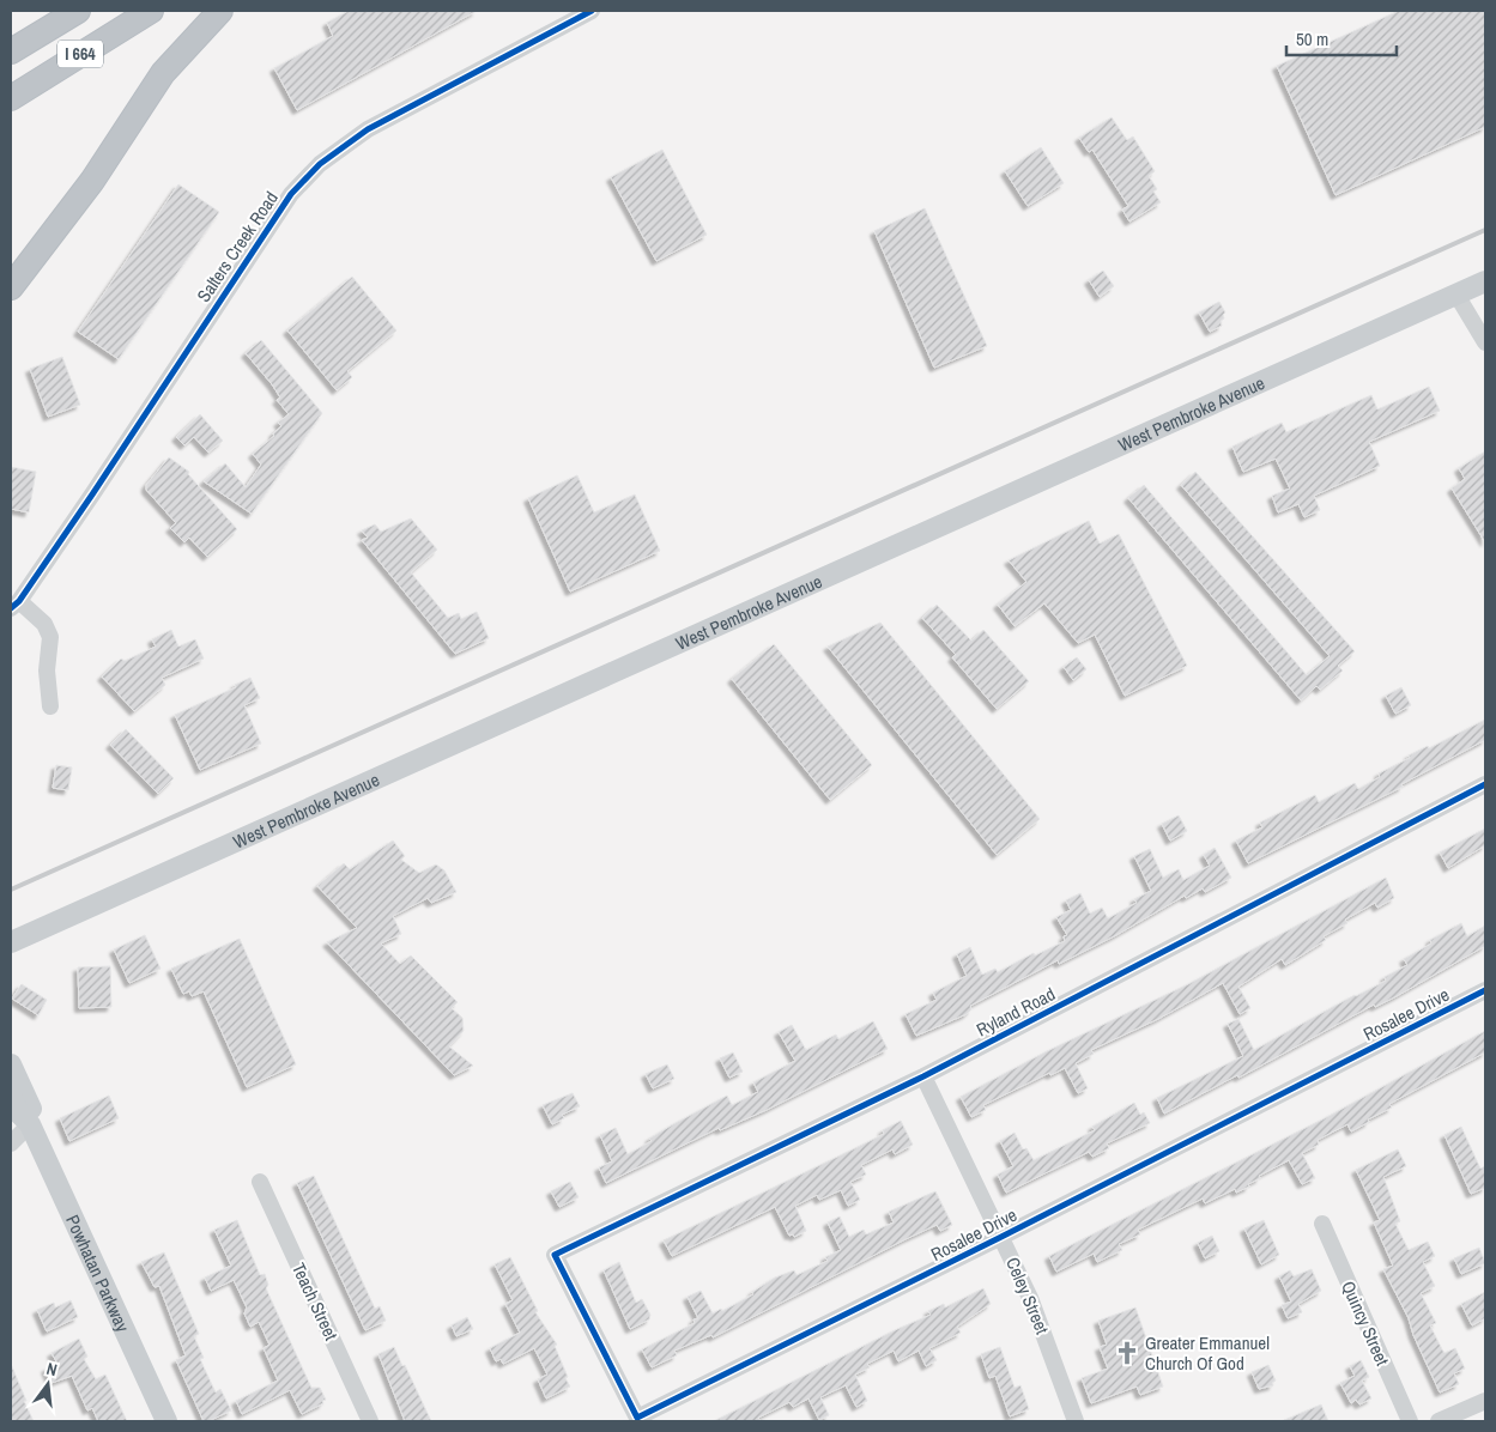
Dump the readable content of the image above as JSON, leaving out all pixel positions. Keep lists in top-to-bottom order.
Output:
{
  "streets": {
    "highway": ["I 664"],
    "main road": ["West Pembroke Avenue", "Powhatan Parkway"],
    "street": [
      "Salters Creek Road",
      "Ryland Road",
      "Rosalee Drive",
      "Celey Street",
      "Teach Street",
      "Quincy Street"
    ]
  },
  "crossings": [
    ["Ryland Road", "Rosalee Drive"],
    ["Ryland Road", "Celey Street"],
    ["Rosalee Drive", "Celey Street"]
  ],
  "places": {
    "church": ["Greater Emmanuel Church Of God"]
  },
  "scale_bar": "50 m",
  "north": "top"
}
